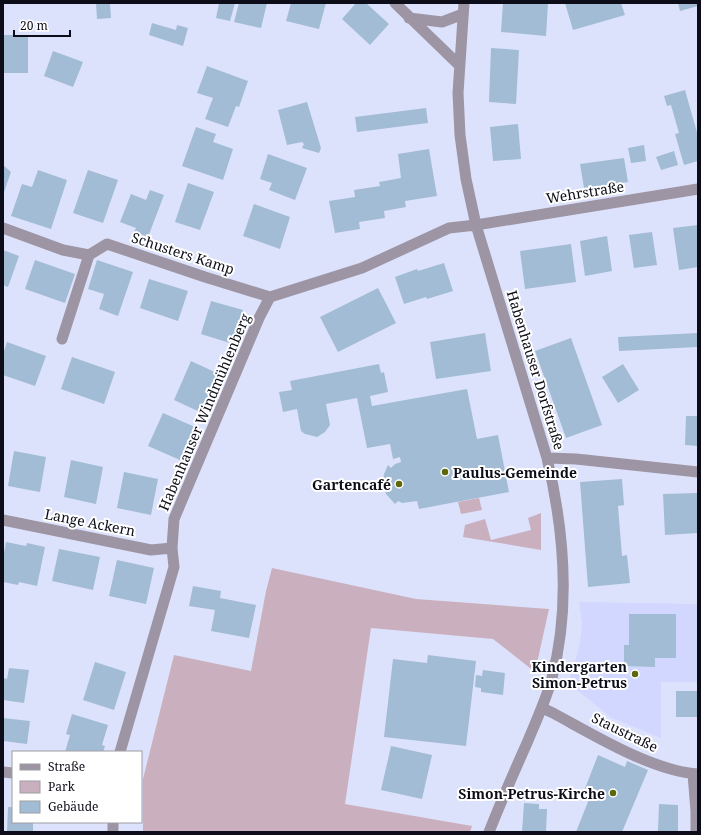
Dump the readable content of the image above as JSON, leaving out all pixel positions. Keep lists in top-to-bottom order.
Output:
{
  "streets": {
    "street": [
      "Wehrstraße",
      "Schusters Kamp",
      "Habenhauser Dorfstraße",
      "Habenhauser Windmühlenberg",
      "Lange Ackern",
      "Staustraße"
    ]
  },
  "crossings": [
    ["Wehrstraße", "Habenhauser Dorfstraße"],
    ["Schusters Kamp", "Habenhauser Windmühlenberg"],
    ["Habenhauser Dorfstraße", "Staustraße"],
    ["Habenhauser Windmühlenberg", "Lange Ackern"]
  ],
  "places": [
    "Paulus-Gemeinde",
    "Gartencafé",
    "Kindergarten Simon-Petrus",
    "Simon-Petrus-Kirche"
  ],
  "legend": ["Straße", "Park", "Gebäude"],
  "scale_bar": "20 m"
}
